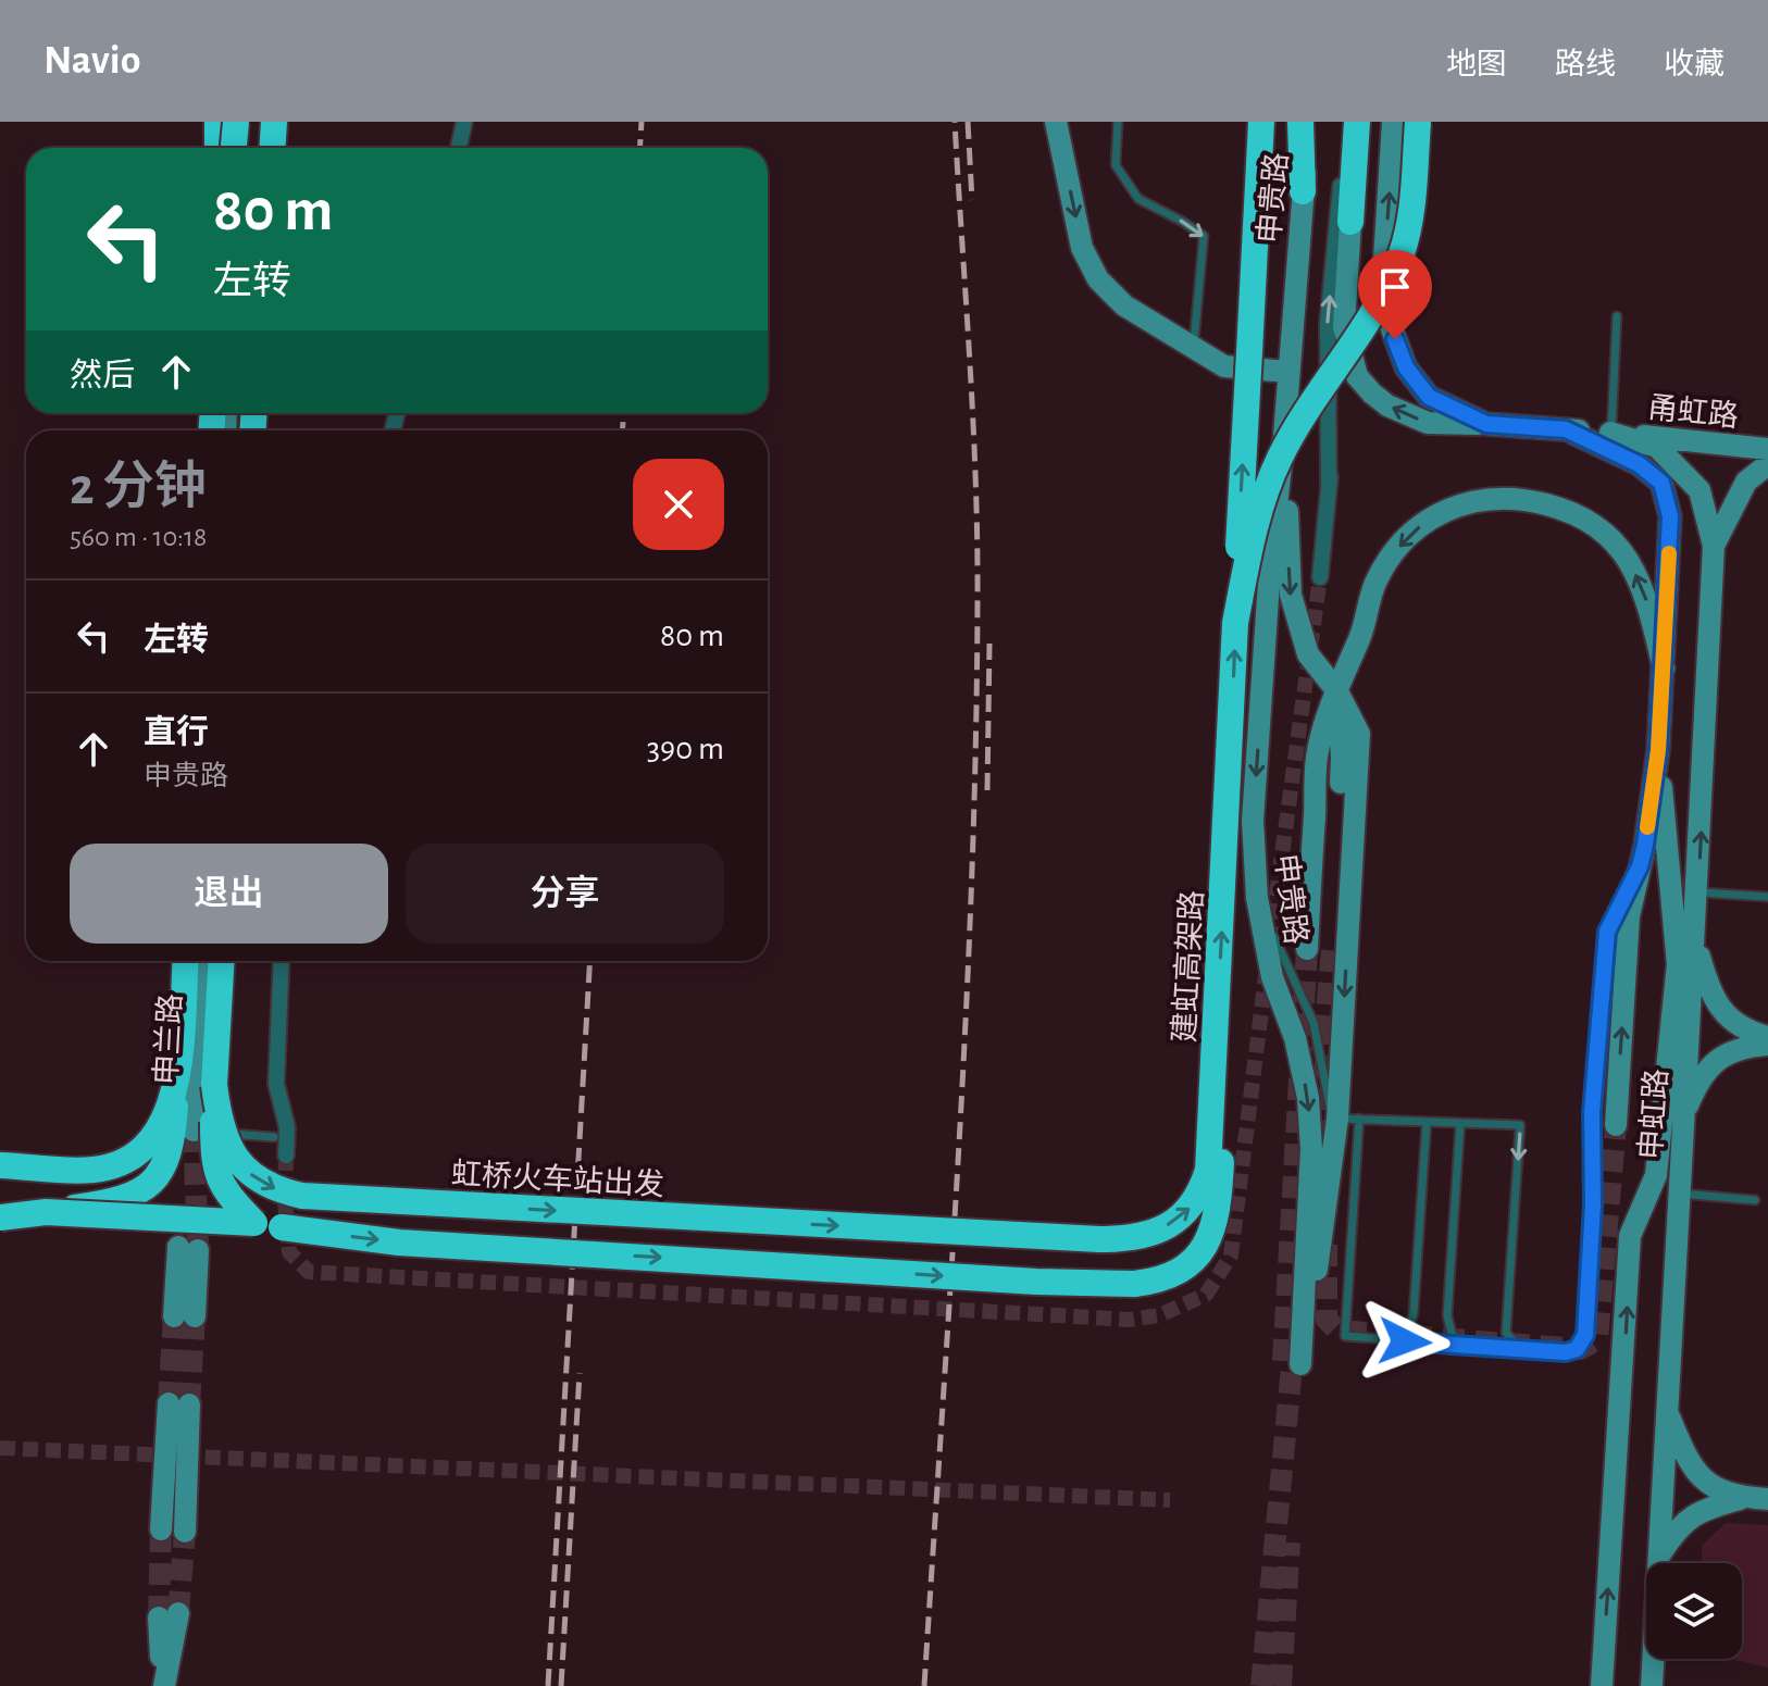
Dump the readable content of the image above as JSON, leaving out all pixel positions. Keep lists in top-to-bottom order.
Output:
{
  "streets": {
    "highway": ["建虹高架路", "虹桥火车站出发"],
    "main road": [
      "申贵路",
      "甬虹路",
      "申兰路",
      "申虹路"
    ]
  },
  "crossings": [
    ["甬虹路", "申虹路"],
    ["建虹高架路", "虹桥火车站出发"]
  ],
  "one_way": ["建虹高架路", "虹桥火车站出发"],
  "page": {
    "header": "Navio",
    "nav": ["地图", "路线", "收藏"],
    "turn": ["80 m", "左转"],
    "then": "然后",
    "heading": ["2 分钟", "560 m · 10:18"],
    "list": [
      {
        "name": "左转",
        "value": "80 m"
      },
      {
        "name": "直行",
        "note": "申贵路",
        "value": "390 m"
      }
    ],
    "buttons": ["退出", "分享"]
  }
}
